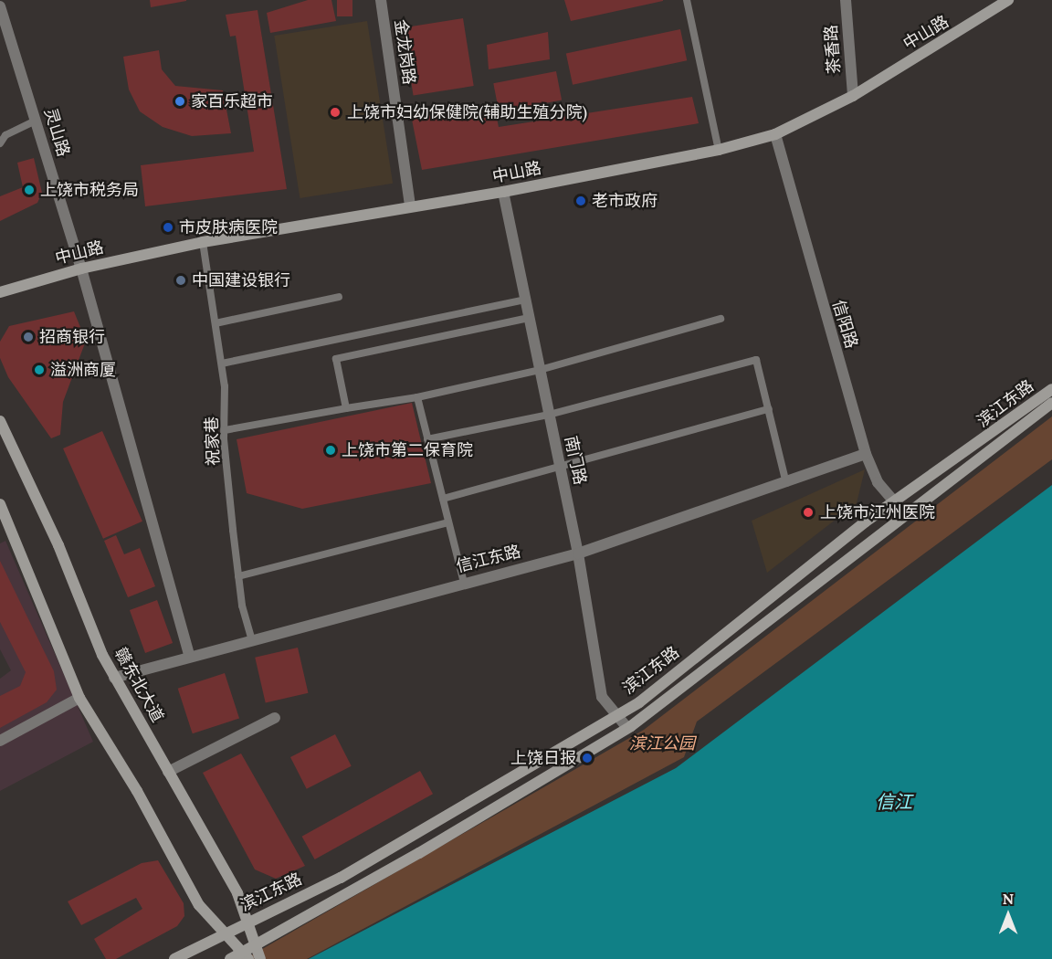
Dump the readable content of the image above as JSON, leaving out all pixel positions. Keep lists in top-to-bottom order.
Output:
{
  "streets": {
    "main road": ["中山路", "滨江东路", "赣东北大道"],
    "street": [
      "茶香路",
      "金龙岗路",
      "灵山路",
      "信阳路",
      "南门路",
      "信江东路"
    ],
    "lane": ["祝家巷"]
  },
  "crossings": [
    ["中山路", "茶香路"],
    ["中山路", "金龙岗路"],
    ["中山路", "灵山路"],
    ["中山路", "信阳路"],
    ["中山路", "祝家巷"],
    ["中山路", "南门路"],
    ["灵山路", "信江东路"],
    ["信阳路", "滨江东路"],
    ["信阳路", "信江东路"],
    ["滨江东路", "南门路"],
    ["滨江东路", "赣东北大道"],
    ["祝家巷", "信江东路"],
    ["南门路", "信江东路"],
    ["信江东路", "赣东北大道"]
  ],
  "water": ["信江"],
  "parks": ["滨江公园"],
  "places": [
    "家百乐超市",
    "上饶市妇幼保健院(辅助生殖分院)",
    "上饶市税务局",
    "老市政府",
    "市皮肤病医院",
    "中国建设银行",
    "招商银行",
    "溢洲商厦",
    "上饶市第二保育院",
    "上饶市江州医院",
    "上饶日报"
  ],
  "north": "top"
}
